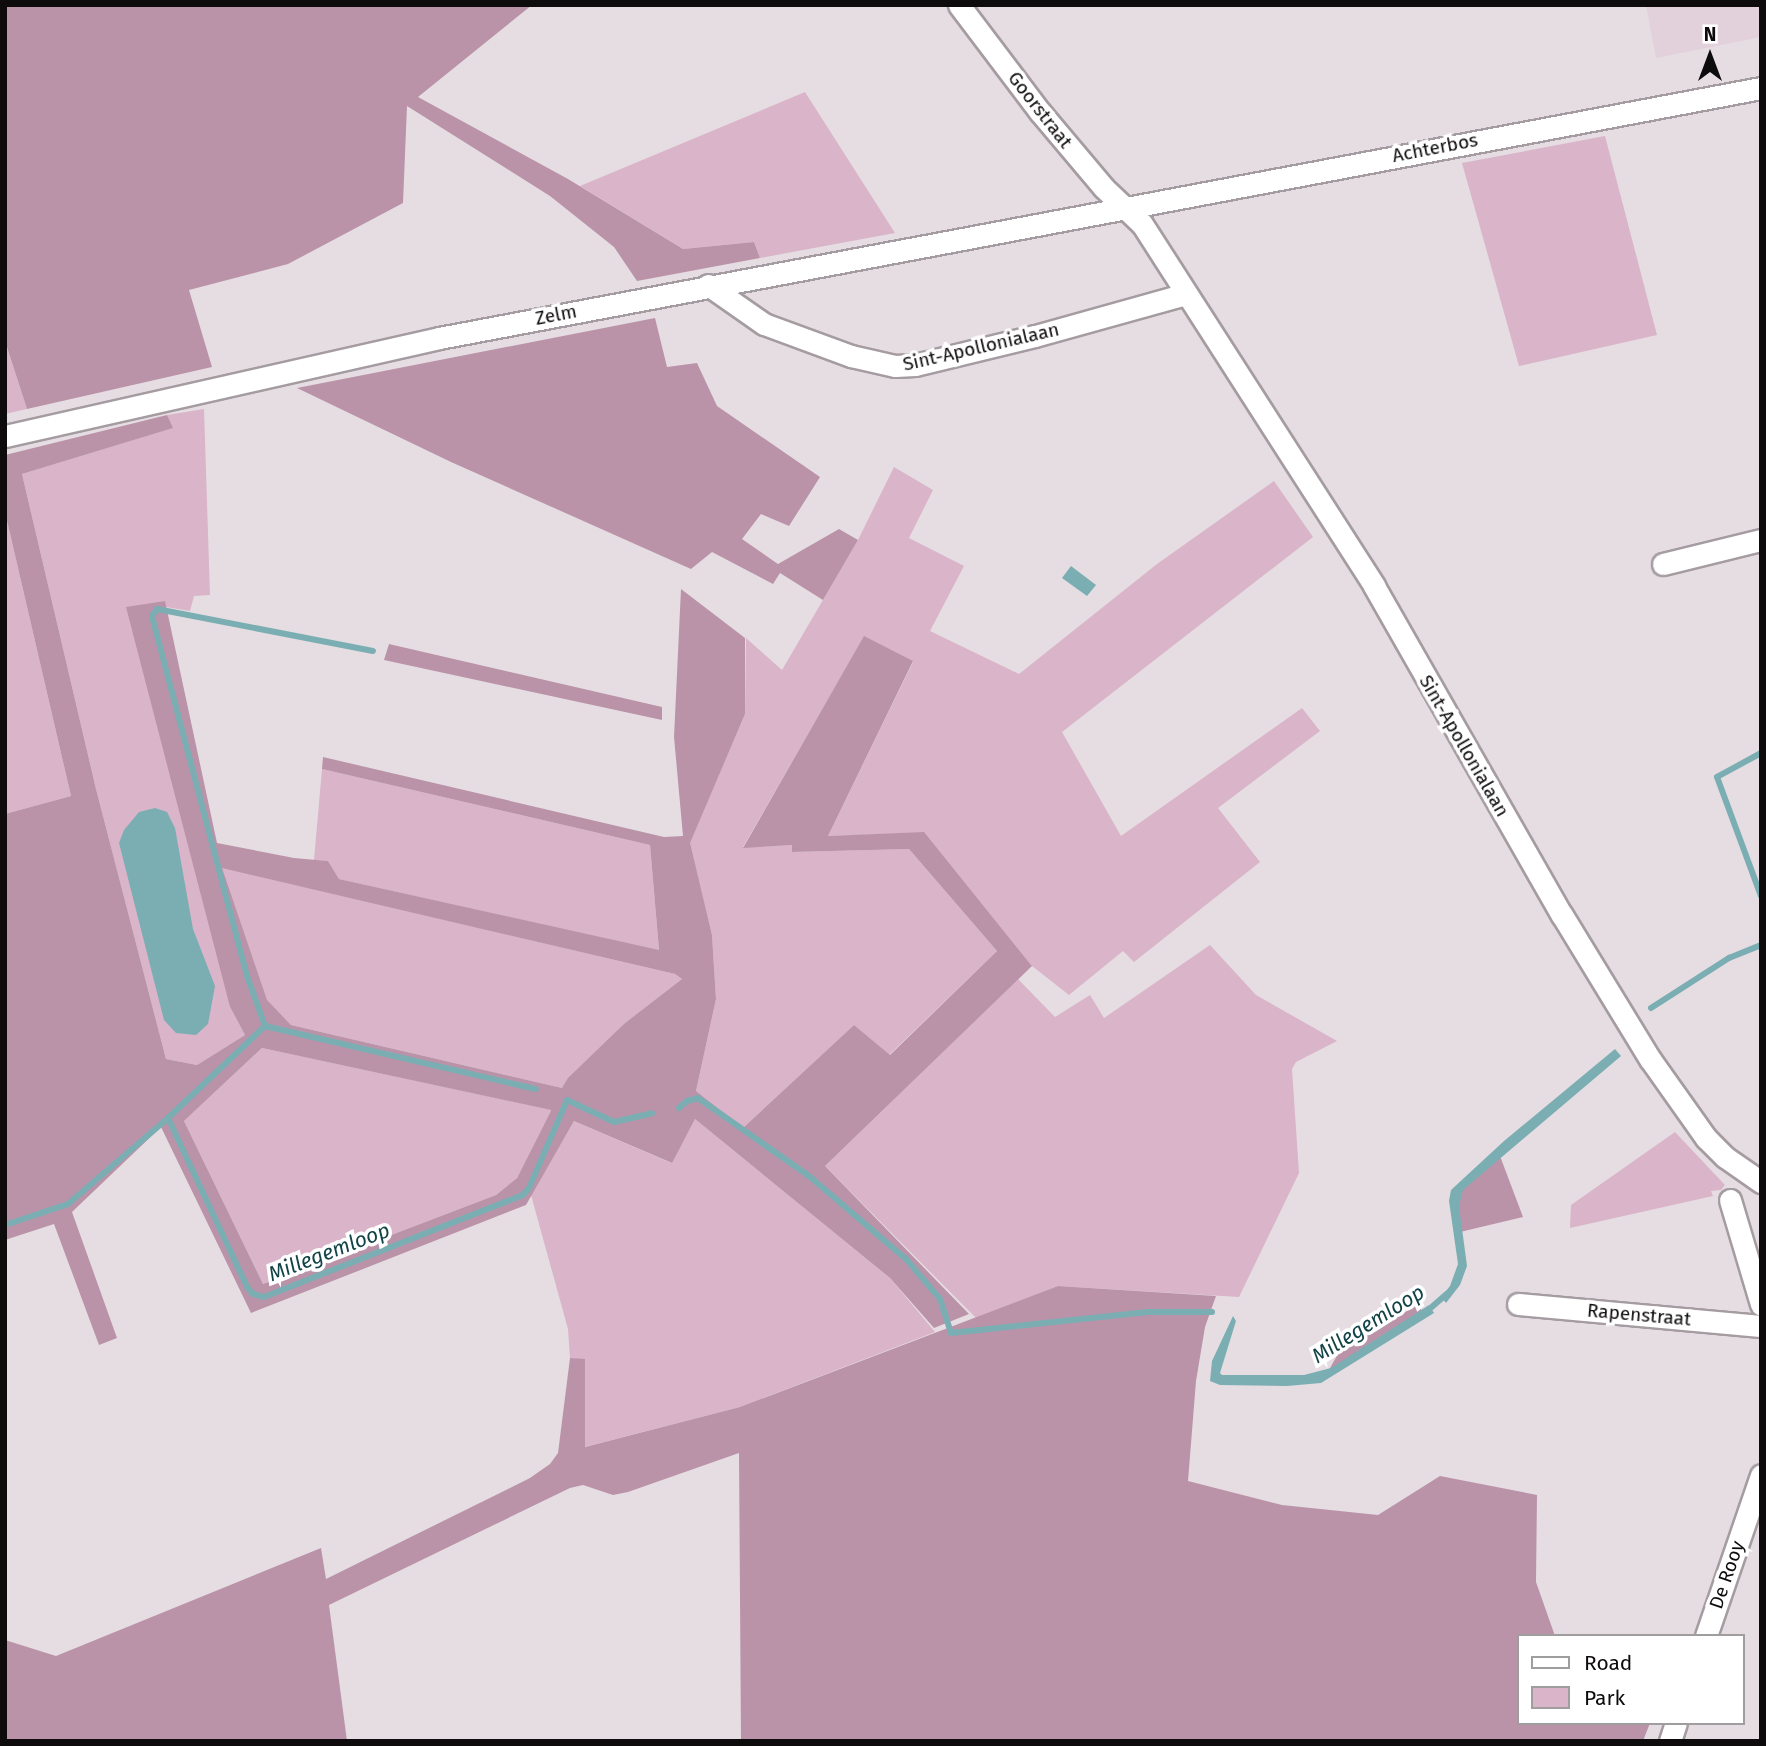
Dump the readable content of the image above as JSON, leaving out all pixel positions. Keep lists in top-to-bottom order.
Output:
{
  "streets": {
    "street": [
      "Goorstraat",
      "Achterbos",
      "Zelm",
      "Sint-Apollonialaan",
      "Rapenstraat",
      "De Rooy"
    ]
  },
  "crossings": [
    ["Goorstraat", "Achterbos"],
    ["Goorstraat", "Zelm"],
    ["Goorstraat", "Sint-Apollonialaan"],
    ["Achterbos", "Zelm"],
    ["Achterbos", "Sint-Apollonialaan"],
    ["Zelm", "Sint-Apollonialaan"]
  ],
  "water": ["Millegemloop"],
  "legend": ["Road", "Park"],
  "north": "top"
}
